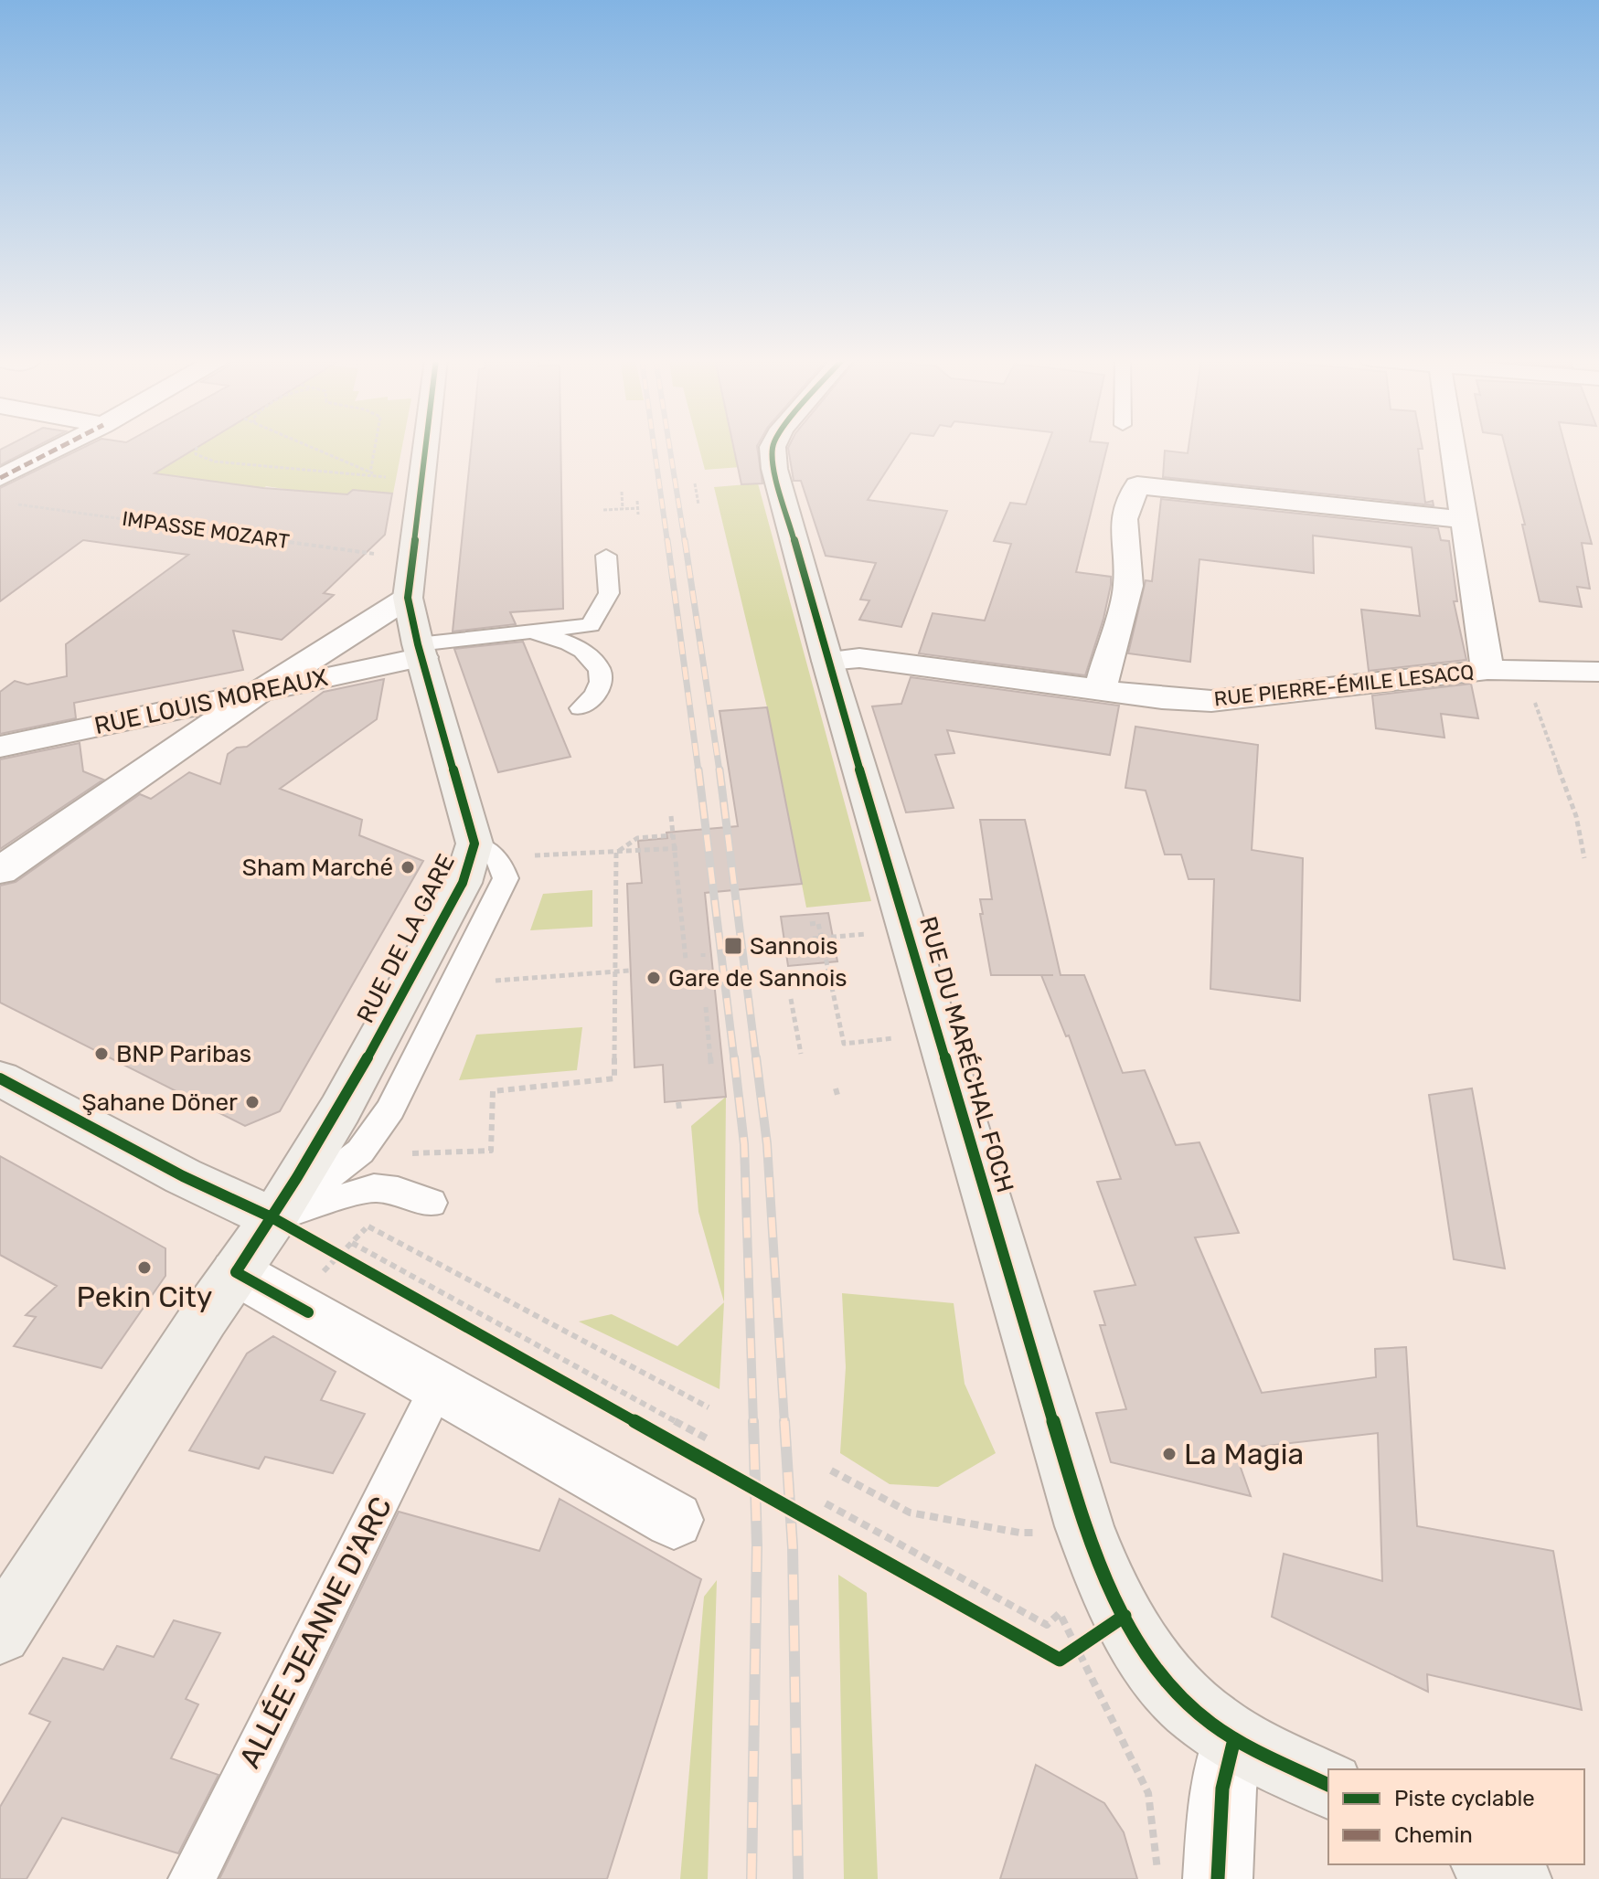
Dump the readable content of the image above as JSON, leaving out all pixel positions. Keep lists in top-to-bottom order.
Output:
{
  "streets": {
    "main road": ["RUE DE LA GARE", "RUE DU MARÉCHAL FOCH"],
    "street": ["RUE PIERRE-ÉMILE LESACQ", "RUE LOUIS MOREAUX"],
    "lane": ["ALLÉE JEANNE D'ARC"],
    "path": ["IMPASSE MOZART"]
  },
  "crossings": [
    ["IMPASSE MOZART", "RUE DE LA GARE"],
    ["RUE PIERRE-ÉMILE LESACQ", "RUE DU MARÉCHAL FOCH"],
    ["RUE LOUIS MOREAUX", "RUE DE LA GARE"]
  ],
  "places": {
    "other": [
      "Sham Marché",
      "Gare de Sannois",
      "BNP Paribas",
      "Şahane Döner",
      "Pekin City",
      "La Magia"
    ],
    "transit": ["Sannois"]
  },
  "legend": ["Piste cyclable", "Chemin"]
}
